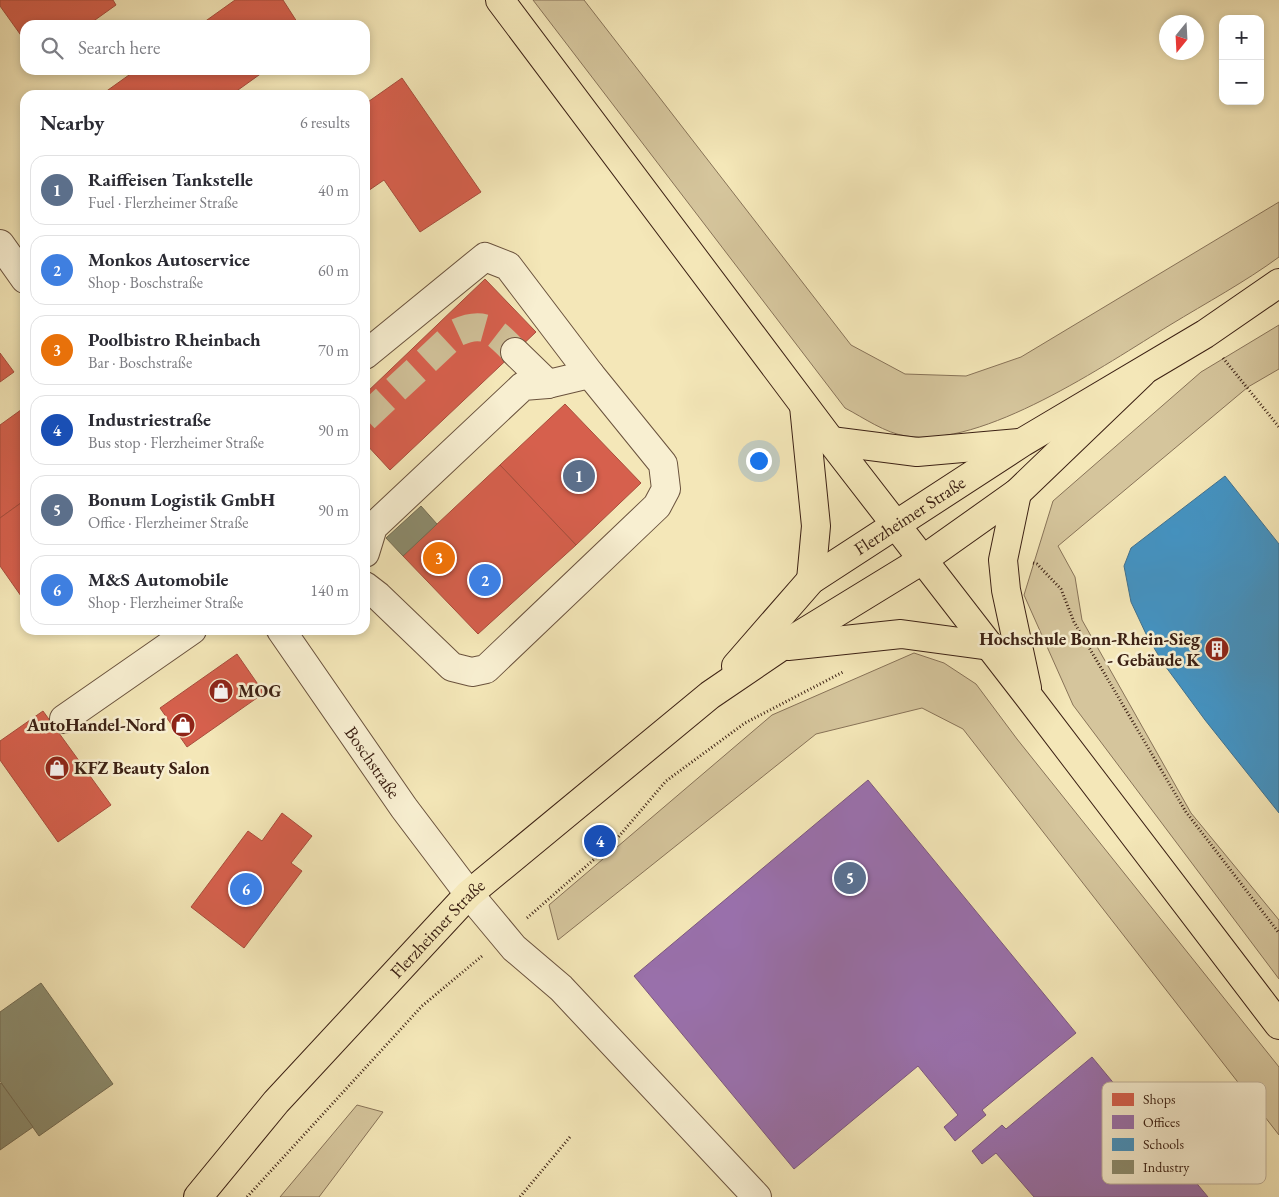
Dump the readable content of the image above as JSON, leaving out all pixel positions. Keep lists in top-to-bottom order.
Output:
{
  "streets": {
    "main road": ["Flerzheimer Straße"],
    "street": ["Boschstraße"]
  },
  "crossings": [
    ["Flerzheimer Straße", "Boschstraße"]
  ],
  "places": {
    "building": ["Hochschule Bonn-Rhein-Sieg - Gebäude K"],
    "shop": ["MOG", "AutoHandel-Nord", "KFZ Beauty Salon"]
  },
  "legend": [
    "Shops",
    "Offices",
    "Schools",
    "Industry"
  ],
  "north": "bottom",
  "page": {
    "map_buttons": ["+", "−"],
    "search": "Search here",
    "heading": ["Nearby", "6 results"],
    "list": [
      {
        "mark": "1",
        "name": "Raiffeisen Tankstelle",
        "note": "Fuel · Flerzheimer Straße",
        "value": "40 m"
      },
      {
        "mark": "2",
        "name": "Monkos Autoservice",
        "note": "Shop · Boschstraße",
        "value": "60 m"
      },
      {
        "mark": "3",
        "name": "Poolbistro Rheinbach",
        "note": "Bar · Boschstraße",
        "value": "70 m"
      },
      {
        "mark": "4",
        "name": "Industriestraße",
        "note": "Bus stop · Flerzheimer Straße",
        "value": "90 m"
      },
      {
        "mark": "5",
        "name": "Bonum Logistik GmbH",
        "note": "Office · Flerzheimer Straße",
        "value": "90 m"
      },
      {
        "mark": "6",
        "name": "M&S Automobile",
        "note": "Shop · Flerzheimer Straße",
        "value": "140 m"
      }
    ],
    "pins": [
      "1",
      "3",
      "2",
      "4",
      "5",
      "6"
    ]
  }
}
